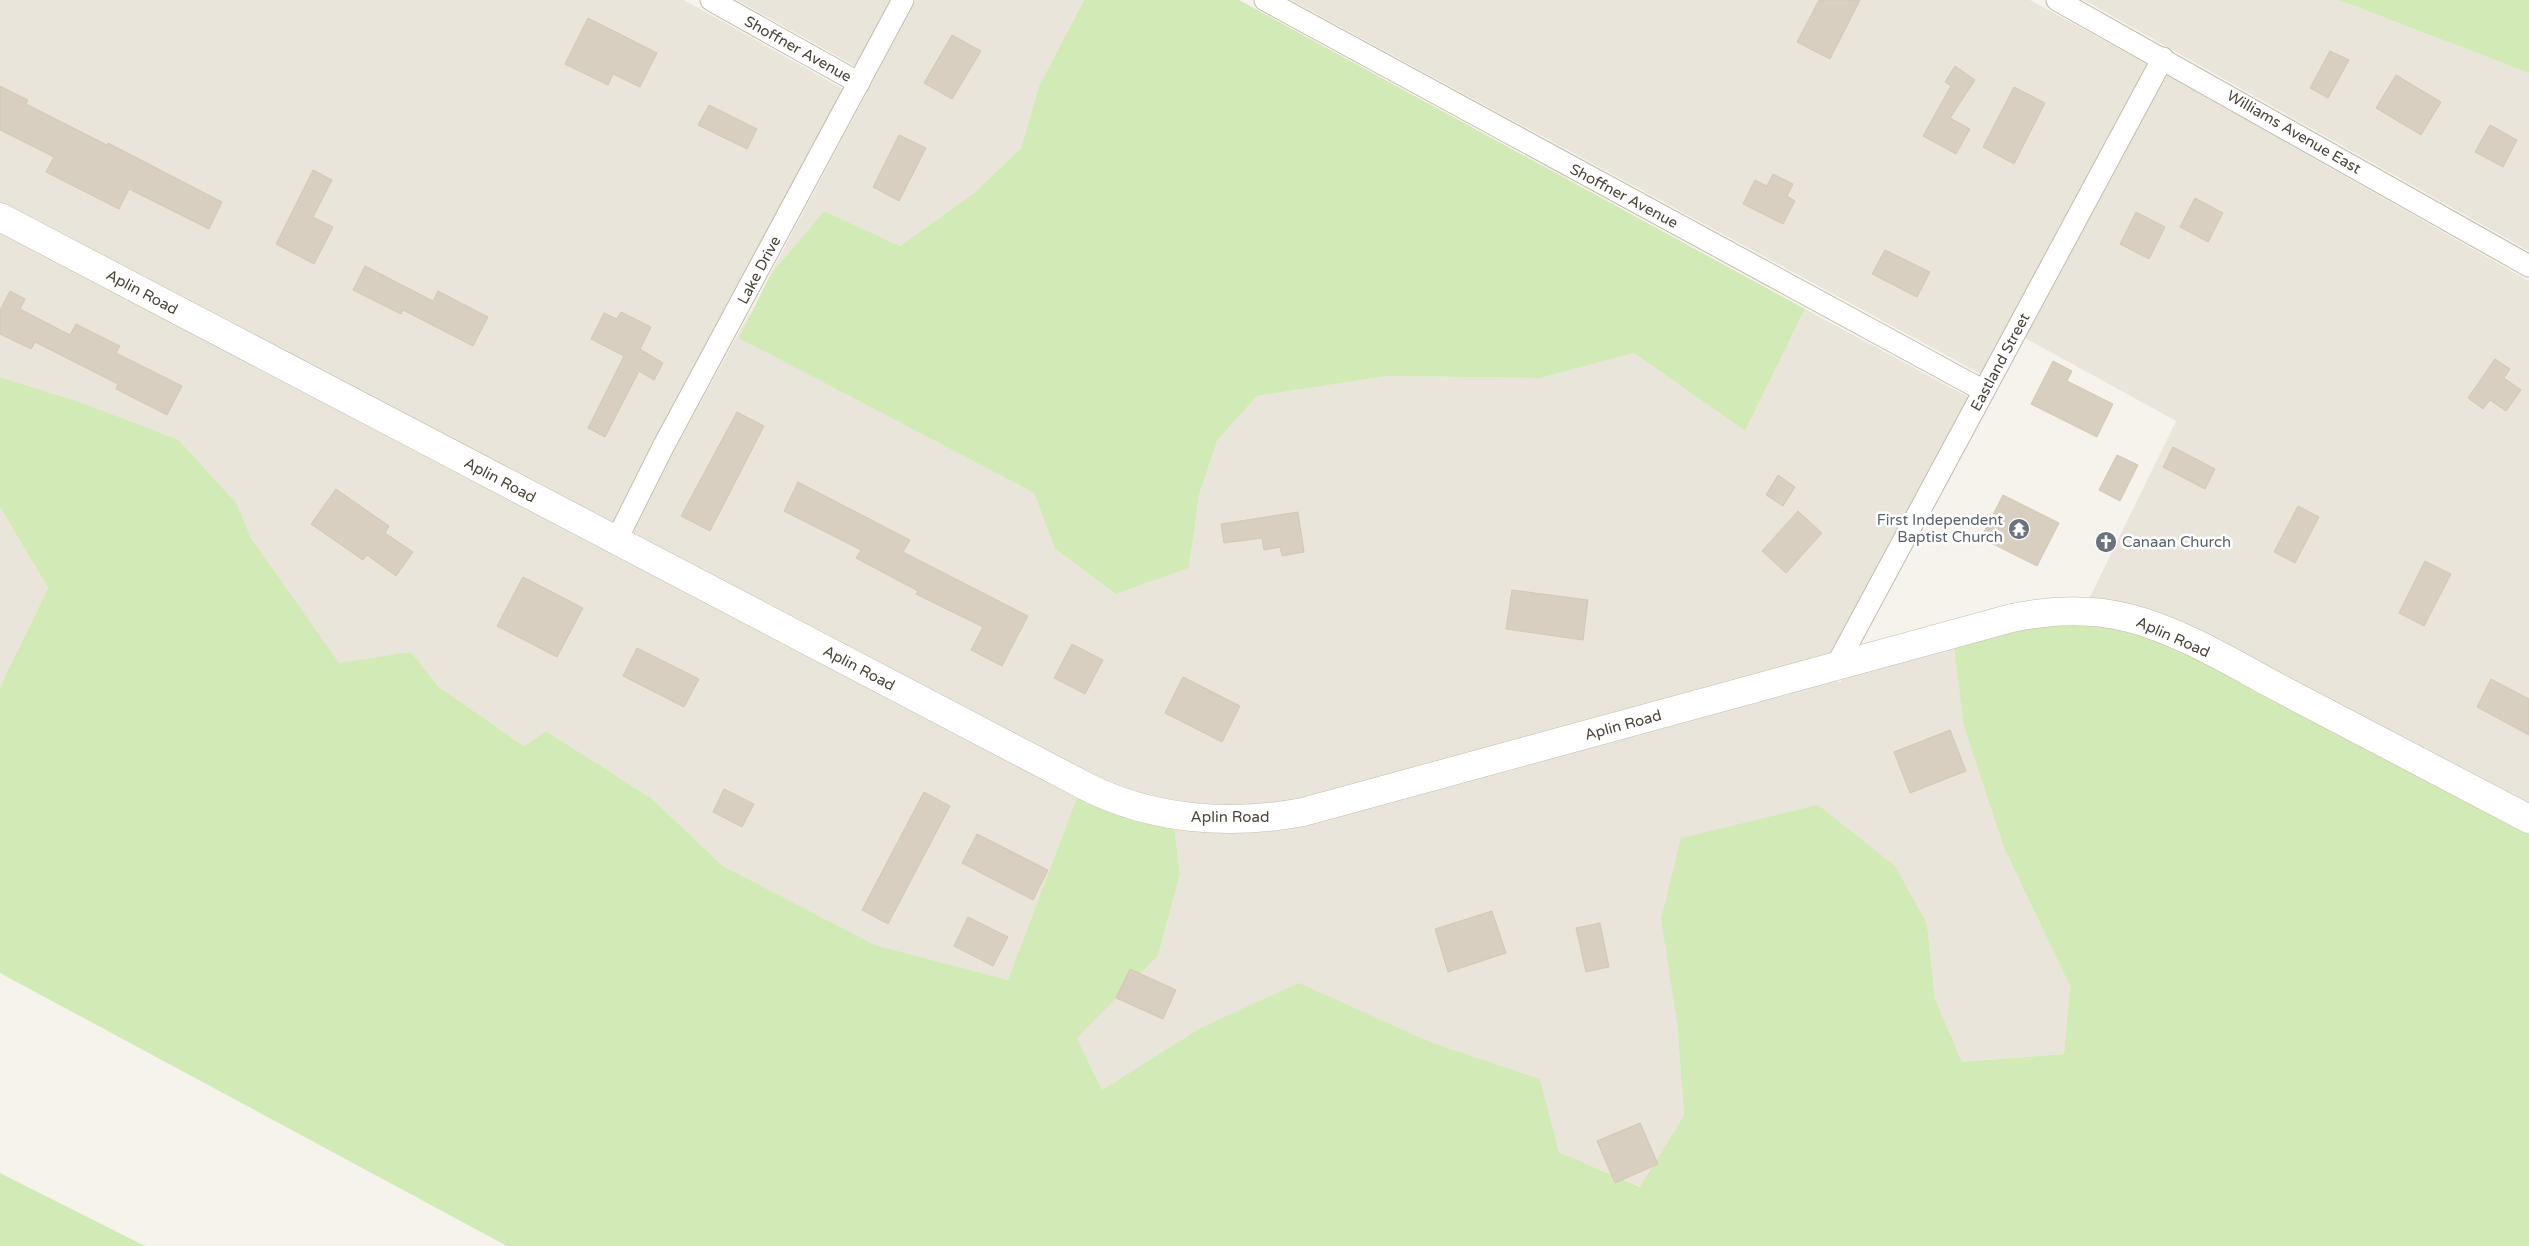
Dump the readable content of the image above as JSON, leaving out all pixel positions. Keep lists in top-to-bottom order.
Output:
{
  "streets": {
    "street": [
      "Shoffner Avenue",
      "Williams Avenue East",
      "Lake Drive",
      "Aplin Road",
      "Eastland Street"
    ]
  },
  "crossings": [
    ["Shoffner Avenue", "Lake Drive"],
    ["Shoffner Avenue", "Eastland Street"],
    ["Williams Avenue East", "Eastland Street"],
    ["Lake Drive", "Aplin Road"],
    ["Aplin Road", "Eastland Street"]
  ],
  "places": {
    "temple": ["First Independent Baptist Church"],
    "church": ["Canaan Church"]
  }
}
